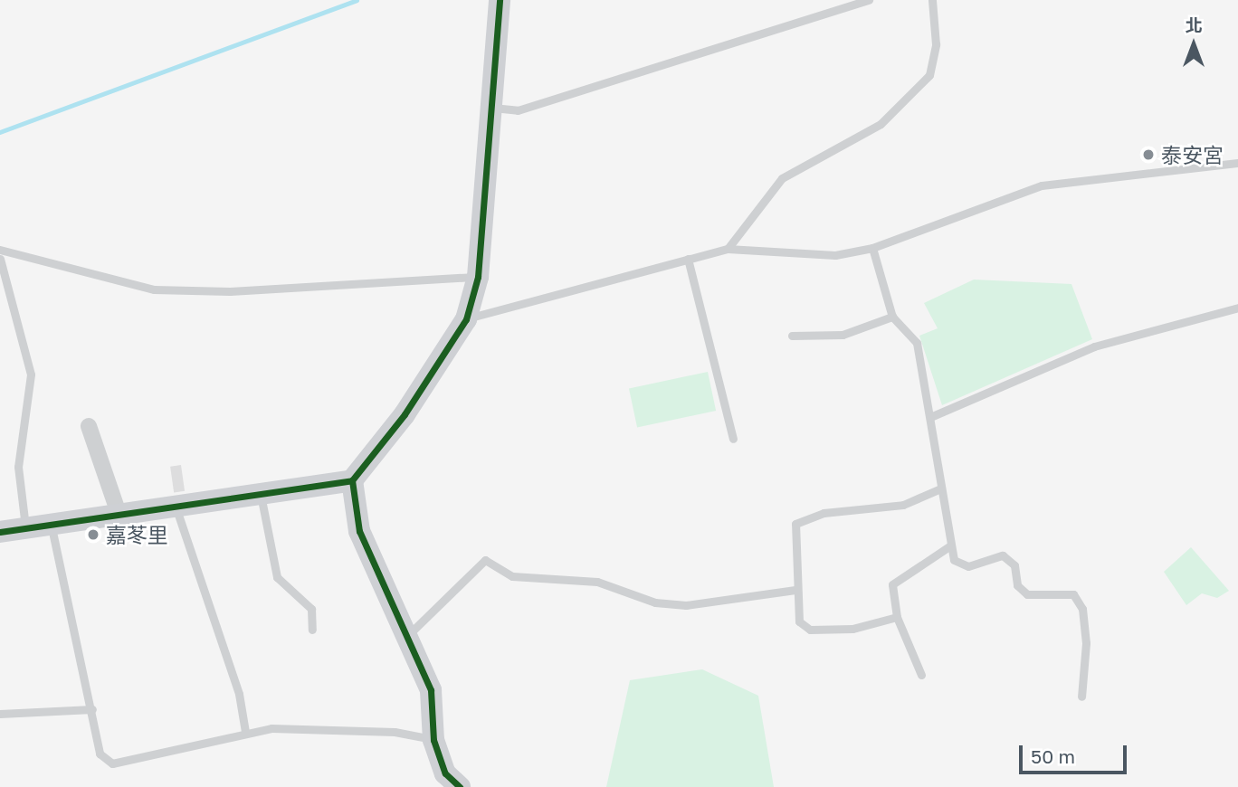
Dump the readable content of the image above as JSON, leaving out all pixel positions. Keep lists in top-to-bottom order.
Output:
{
  "places": ["泰安宮", "嘉苳里"],
  "scale_bar": "50 m",
  "north": "top"
}
